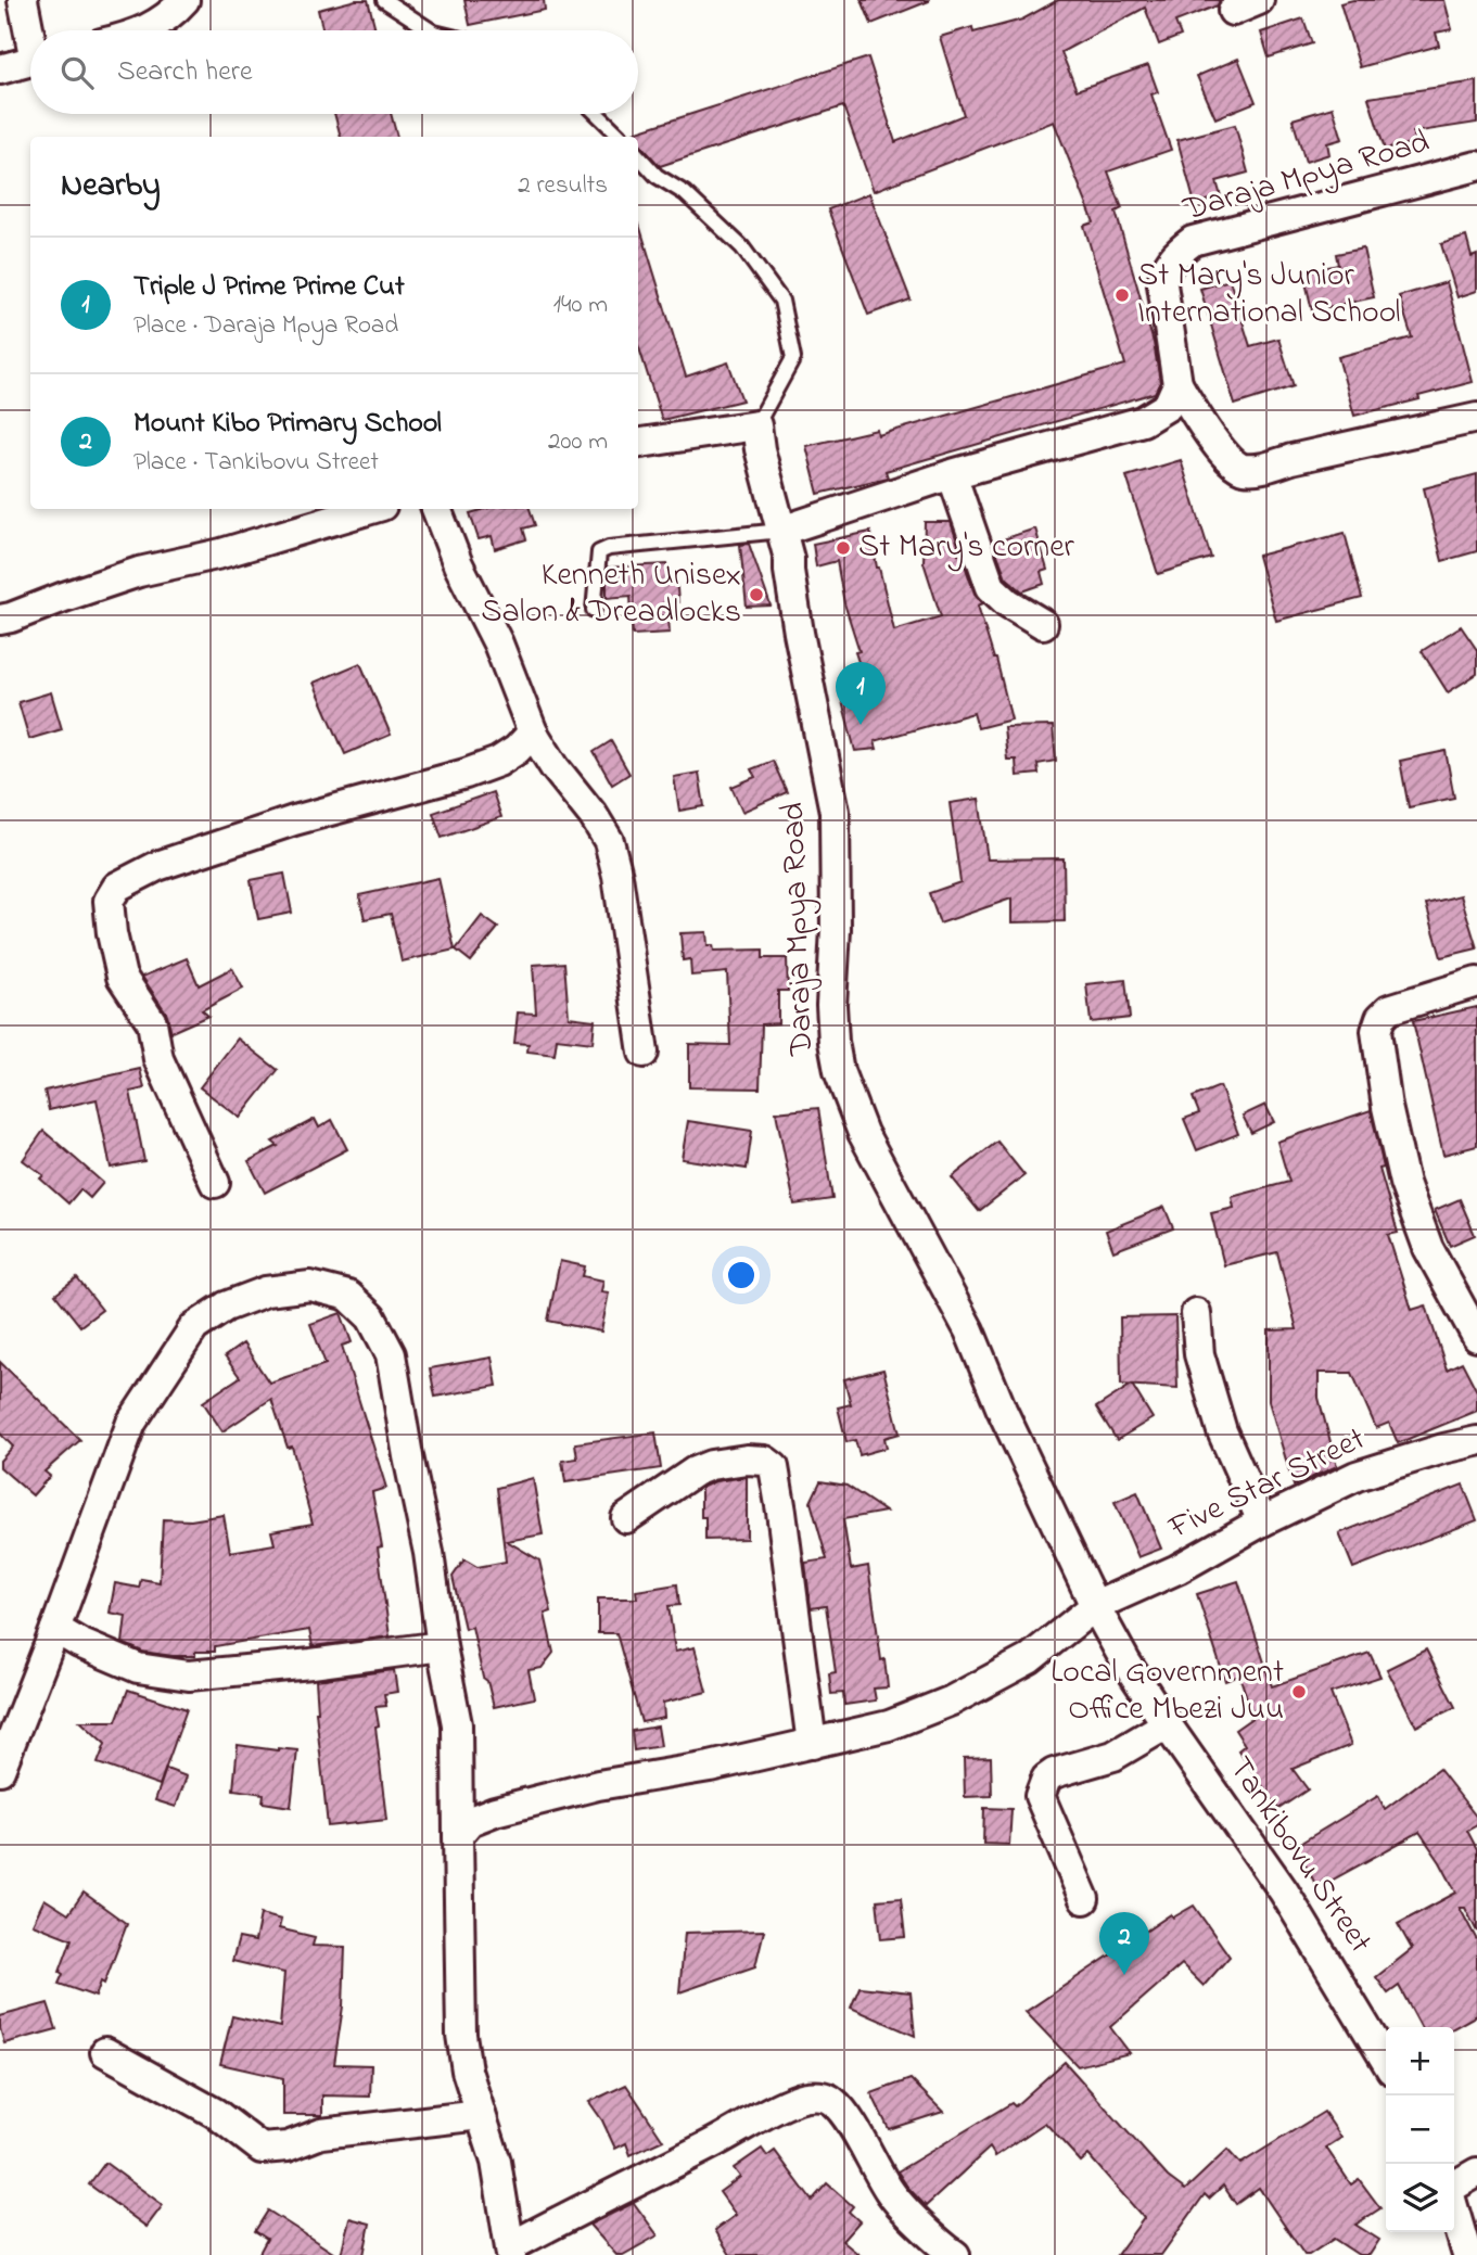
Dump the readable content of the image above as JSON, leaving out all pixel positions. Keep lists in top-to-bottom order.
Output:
{
  "streets": {
    "street": ["Daraja Mpya Road", "Five Star Street", "Tankibovu Street"]
  },
  "crossings": [
    ["Daraja Mpya Road", "Five Star Street"],
    ["Daraja Mpya Road", "Tankibovu Street"],
    ["Five Star Street", "Tankibovu Street"]
  ],
  "places": [
    "St Mary's Junior International School",
    "St Mary's corner",
    "Kenneth Unisex Salon & Dreadlocks",
    "Local Government Office Mbezi Juu"
  ],
  "page": {
    "search": "Search here",
    "heading": ["Nearby", "2 results"],
    "list": [
      {
        "mark": "1",
        "name": "Triple J Prime Prime Cut",
        "note": "Place · Daraja Mpya Road",
        "value": "140 m"
      },
      {
        "mark": "2",
        "name": "Mount Kibo Primary School",
        "note": "Place · Tankibovu Street",
        "value": "200 m"
      }
    ],
    "pins": ["1", "2"],
    "map_buttons": ["+", "−"]
  }
}
